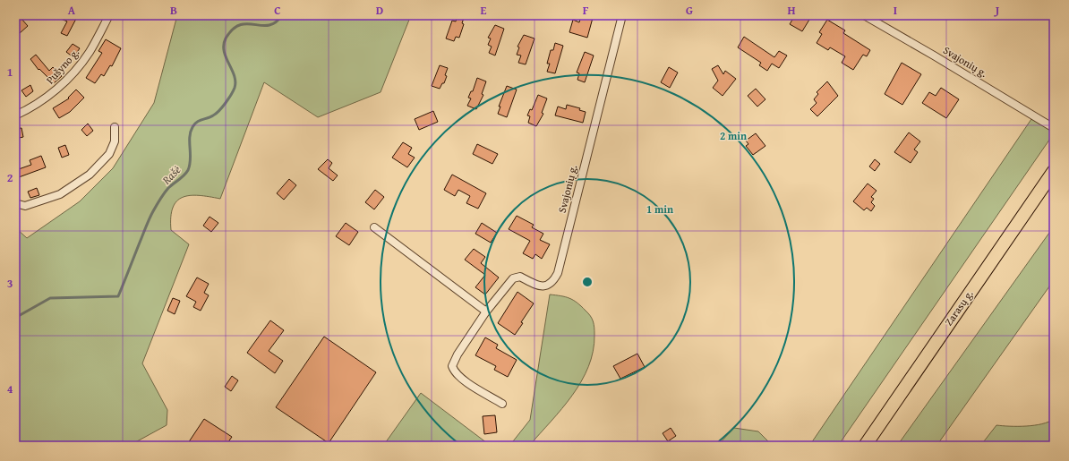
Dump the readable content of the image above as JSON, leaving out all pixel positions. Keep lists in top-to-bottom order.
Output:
{
  "streets": {
    "highway": ["Zarasų g."],
    "street": ["Svajonių g.", "Pušyno g."]
  },
  "water": ["Rašė"],
  "grid": {
    "columns": [
      "A",
      "B",
      "C",
      "D",
      "E",
      "F",
      "G",
      "H",
      "I",
      "J"
    ],
    "rows": [
      "1",
      "2",
      "3",
      "4"
    ]
  },
  "rings": ["2 min", "1 min"]
}
